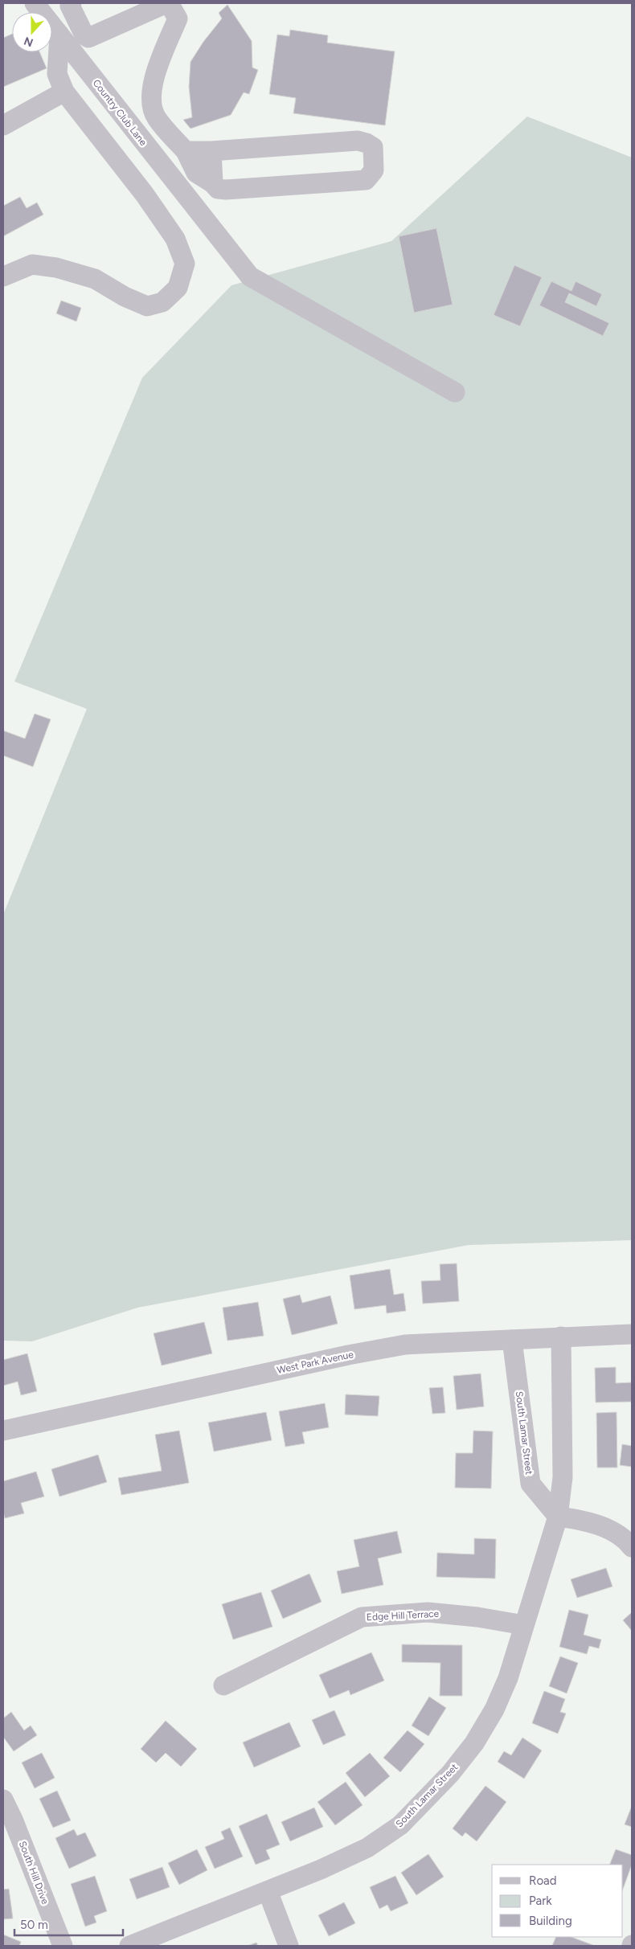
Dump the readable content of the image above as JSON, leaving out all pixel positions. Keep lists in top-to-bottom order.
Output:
{
  "streets": {
    "street": [
      "Country Club Lane",
      "West Park Avenue",
      "South Lamar Street",
      "Edge Hill Terrace",
      "South Hill Drive"
    ]
  },
  "crossings": [
    ["West Park Avenue", "South Lamar Street"],
    ["South Lamar Street", "Edge Hill Terrace"]
  ],
  "legend": ["Road", "Park", "Building"],
  "scale_bar": "50 m",
  "north": "bottom"
}
